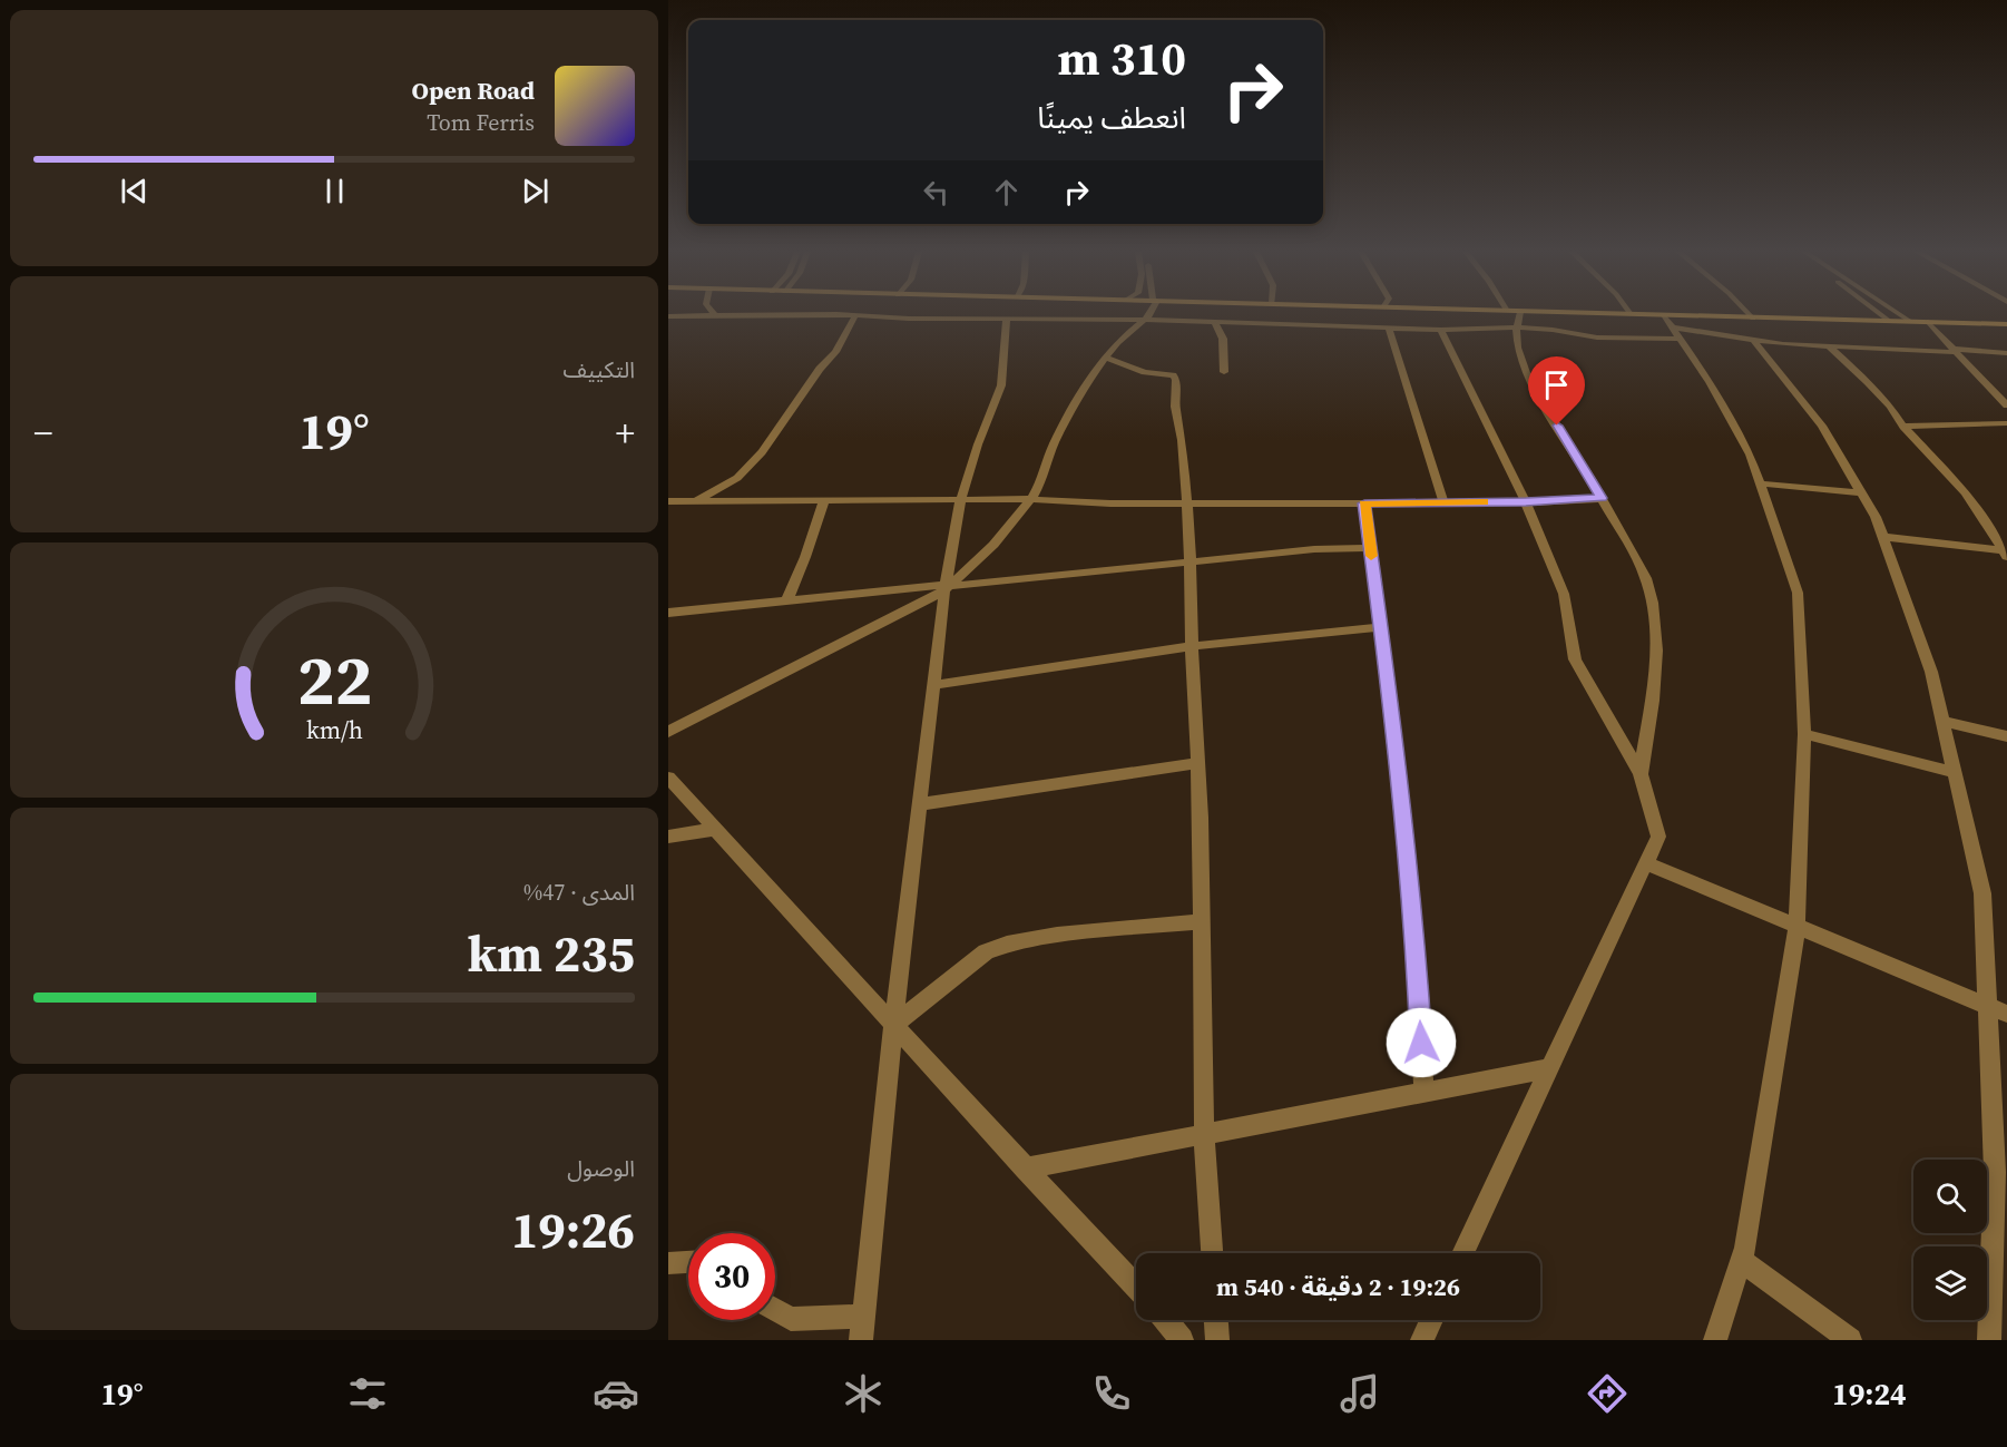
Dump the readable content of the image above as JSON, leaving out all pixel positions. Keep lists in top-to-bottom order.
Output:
{
  "page": {
    "turn": ["310 m", "انعطف يمينًا"],
    "song": ["Open Road", "Tom Ferris"],
    "tile": [
      "التكييف",
      ["المدى · 47%", "235 km"],
      ["الوصول", "19:26"]
    ],
    "heat": ["−", "19°", "+"],
    "limit": "30",
    "trip": "19:26 · 2 دقيقة · 540 m",
    "tabs": ["19:24", "19°"],
    "gauge": ["22", "km/h"]
  }
}
